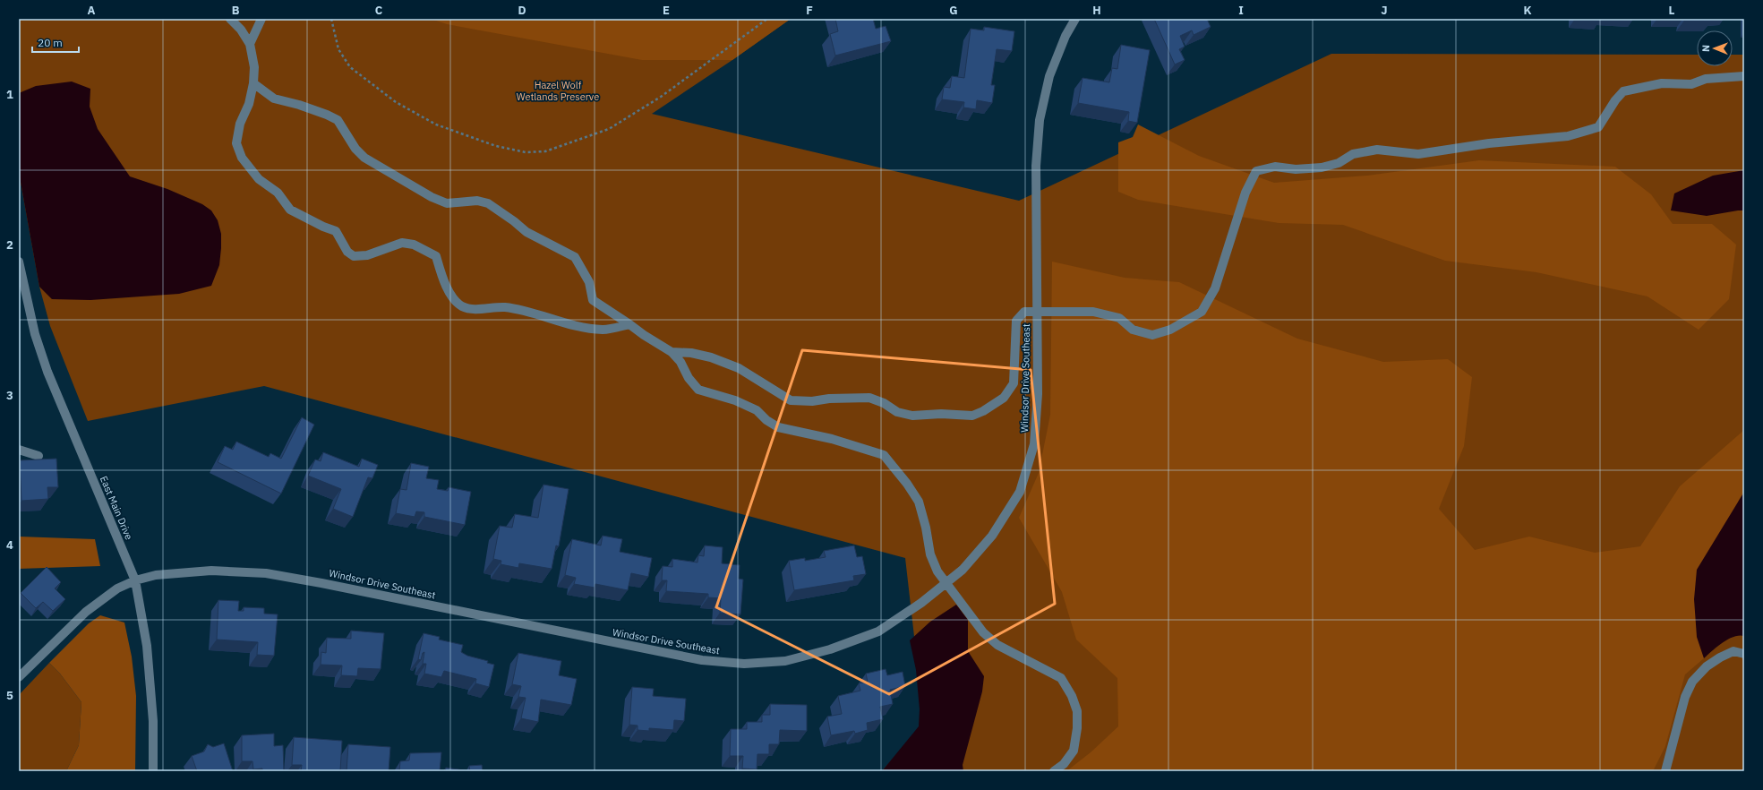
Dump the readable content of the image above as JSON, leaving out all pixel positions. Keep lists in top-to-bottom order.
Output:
{
  "streets": {
    "street": ["Windsor Drive Southeast", "East Main Drive"]
  },
  "crossings": [
    ["Windsor Drive Southeast", "East Main Drive"]
  ],
  "parks": ["Hazel Wolf Wetlands Preserve"],
  "scale_bar": "20 m",
  "north": "left",
  "grid": {
    "columns": [
      "A",
      "B",
      "C",
      "D",
      "E",
      "F",
      "G",
      "H",
      "I",
      "J",
      "K",
      "L"
    ],
    "rows": [
      "1",
      "2",
      "3",
      "4",
      "5"
    ]
  }
}
